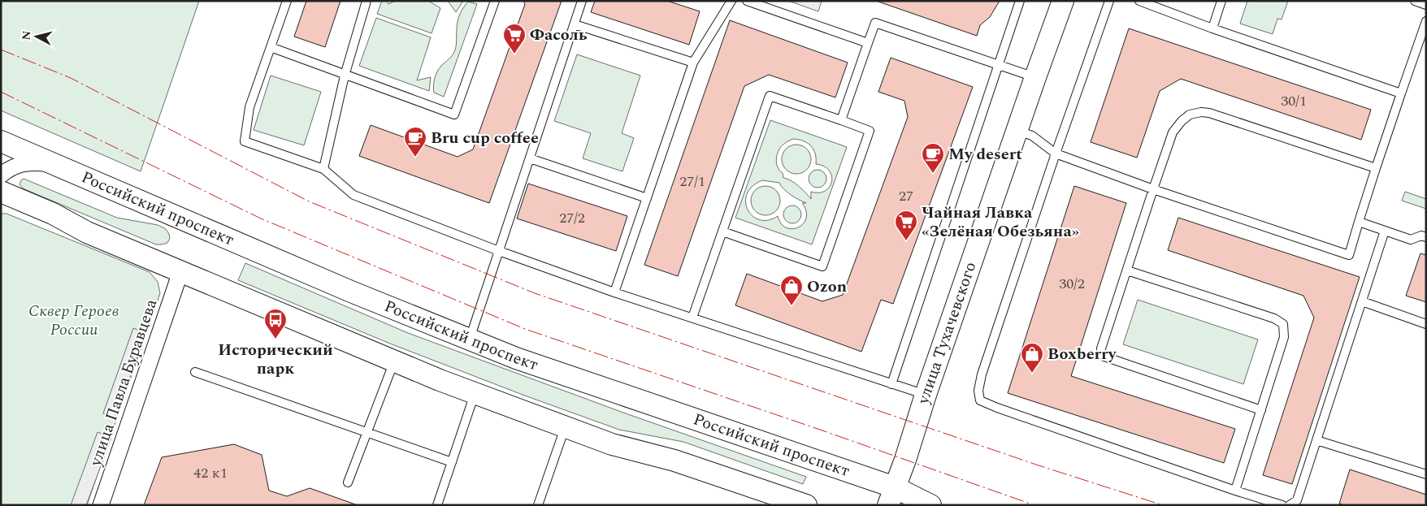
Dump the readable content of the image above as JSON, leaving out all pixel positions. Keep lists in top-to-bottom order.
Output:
{
  "streets": {
    "main road": ["Российский проспект", "улица Тухачевского"],
    "street": ["улица Павла Буравцева"]
  },
  "crossings": [
    ["Российский проспект", "улица Тухачевского"]
  ],
  "parks": ["Сквер Героев России"],
  "places": {
    "supermarket": ["Фасоль", "Чайная Лавка «Зелёная Обезьяна»"],
    "cafe": ["Bru cup coffee", "My desert"],
    "shop": ["Ozon", "Boxberry"],
    "bus stop": ["Исторический парк"]
  },
  "house_numbers": [
    "30/1",
    "27/1",
    "27",
    "27/2",
    "30/2",
    "42 к1"
  ],
  "north": "left"
}
